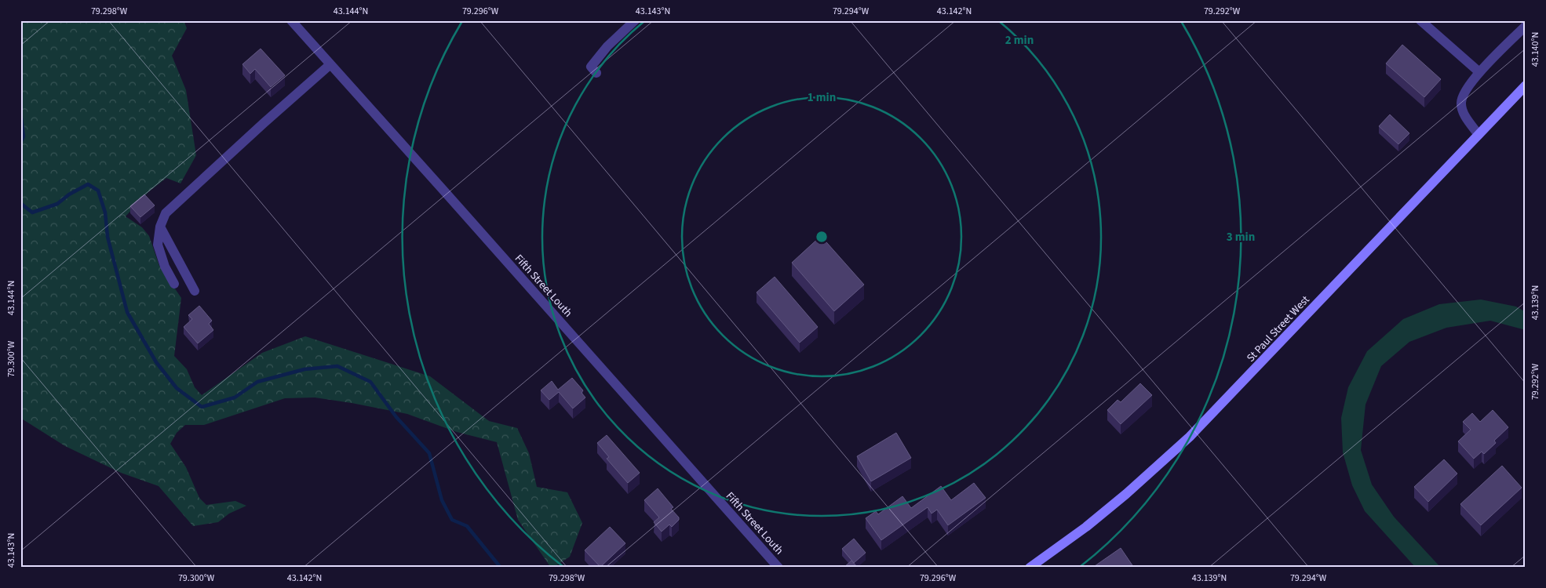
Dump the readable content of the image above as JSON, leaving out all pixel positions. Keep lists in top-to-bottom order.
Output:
{
  "streets": {
    "main road": ["St Paul Street West"],
    "street": ["Fifth Street Louth"]
  },
  "coordinates": [
    "79.298°W",
    "43.144°N",
    "79.296°W",
    "43.143°N",
    "79.294°W",
    "43.142°N",
    "79.292°W",
    "43.140°N",
    "43.139°N",
    "79.300°W"
  ],
  "rings": ["2 min", "1 min", "3 min"]
}
